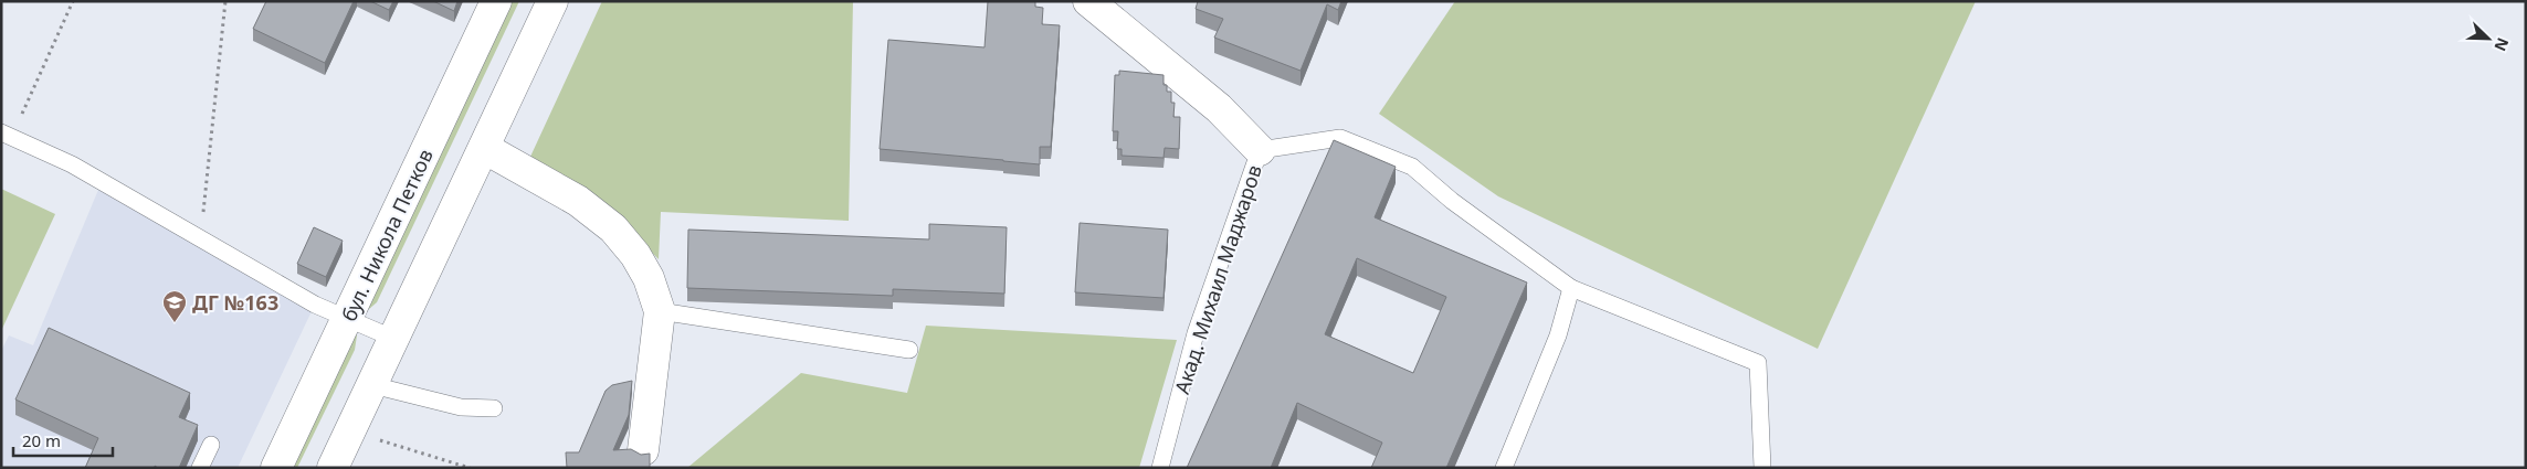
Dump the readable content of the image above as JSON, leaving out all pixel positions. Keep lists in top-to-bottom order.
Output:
{
  "streets": {
    "street": ["бул. Никола Петков", "Акад. Михаил Маджаров"]
  },
  "places": {
    "school or university": ["ДГ №163"]
  },
  "scale_bar": "20 m",
  "north": "bottom right"
}
